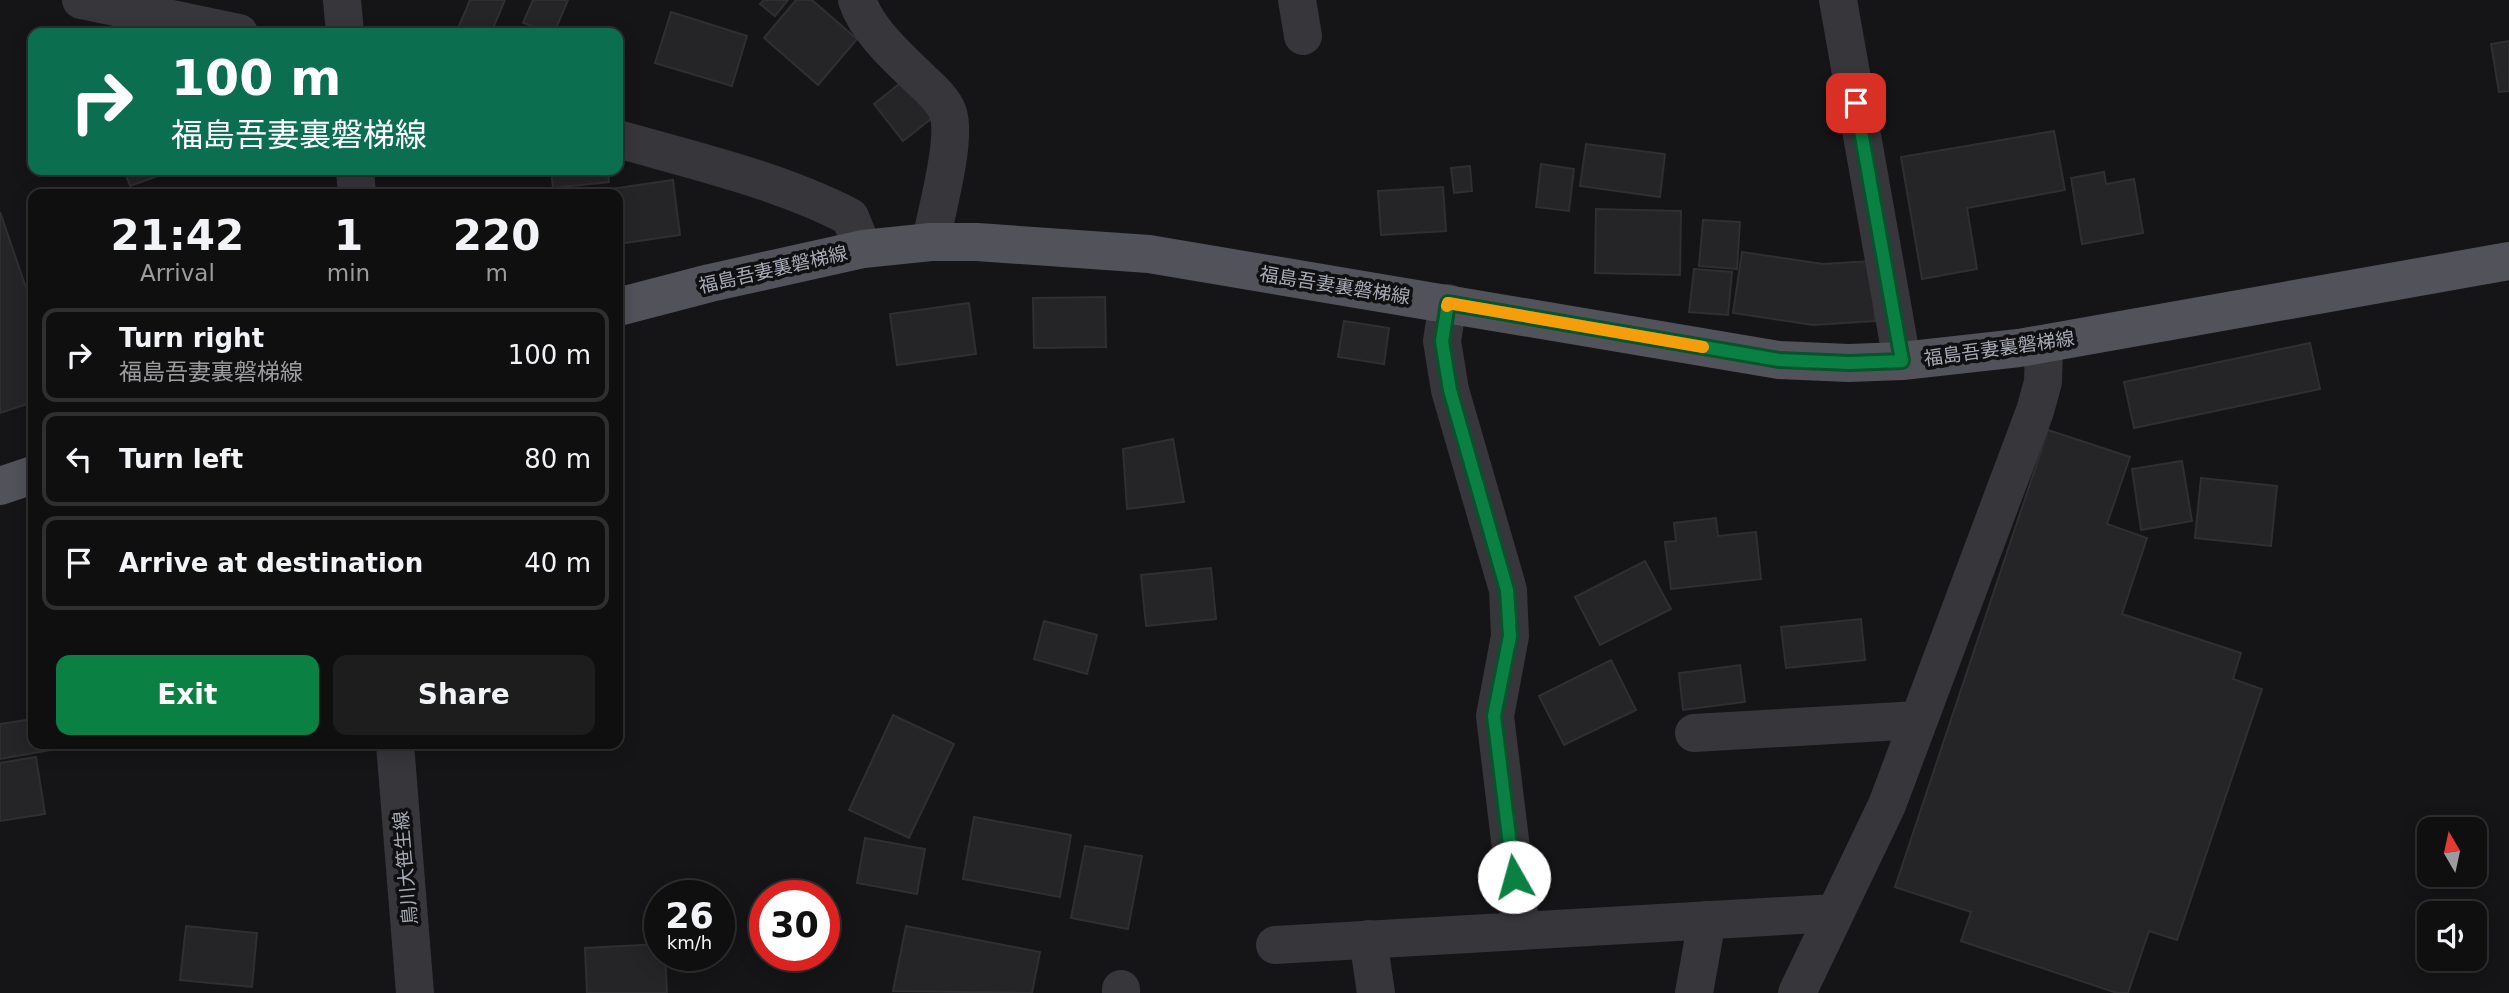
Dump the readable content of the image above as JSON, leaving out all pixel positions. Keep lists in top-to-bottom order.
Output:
{
  "streets": {
    "main road": ["福島吾妻裏磐梯線"],
    "street": ["鳥川大笹生線"]
  },
  "north": "top",
  "page": {
    "turn": ["100 m", "福島吾妻裏磐梯線"],
    "eta": [
      "21:42",
      "Arrival",
      "1",
      "min",
      "220",
      "m"
    ],
    "list": [
      {
        "name": "Turn right",
        "note": "福島吾妻裏磐梯線",
        "value": "100 m"
      },
      {
        "name": "Turn left",
        "value": "80 m"
      },
      {
        "name": "Arrive at destination",
        "value": "40 m"
      }
    ],
    "buttons": ["Exit", "Share"],
    "speed": "26 km/h",
    "limit": "30"
  }
}
